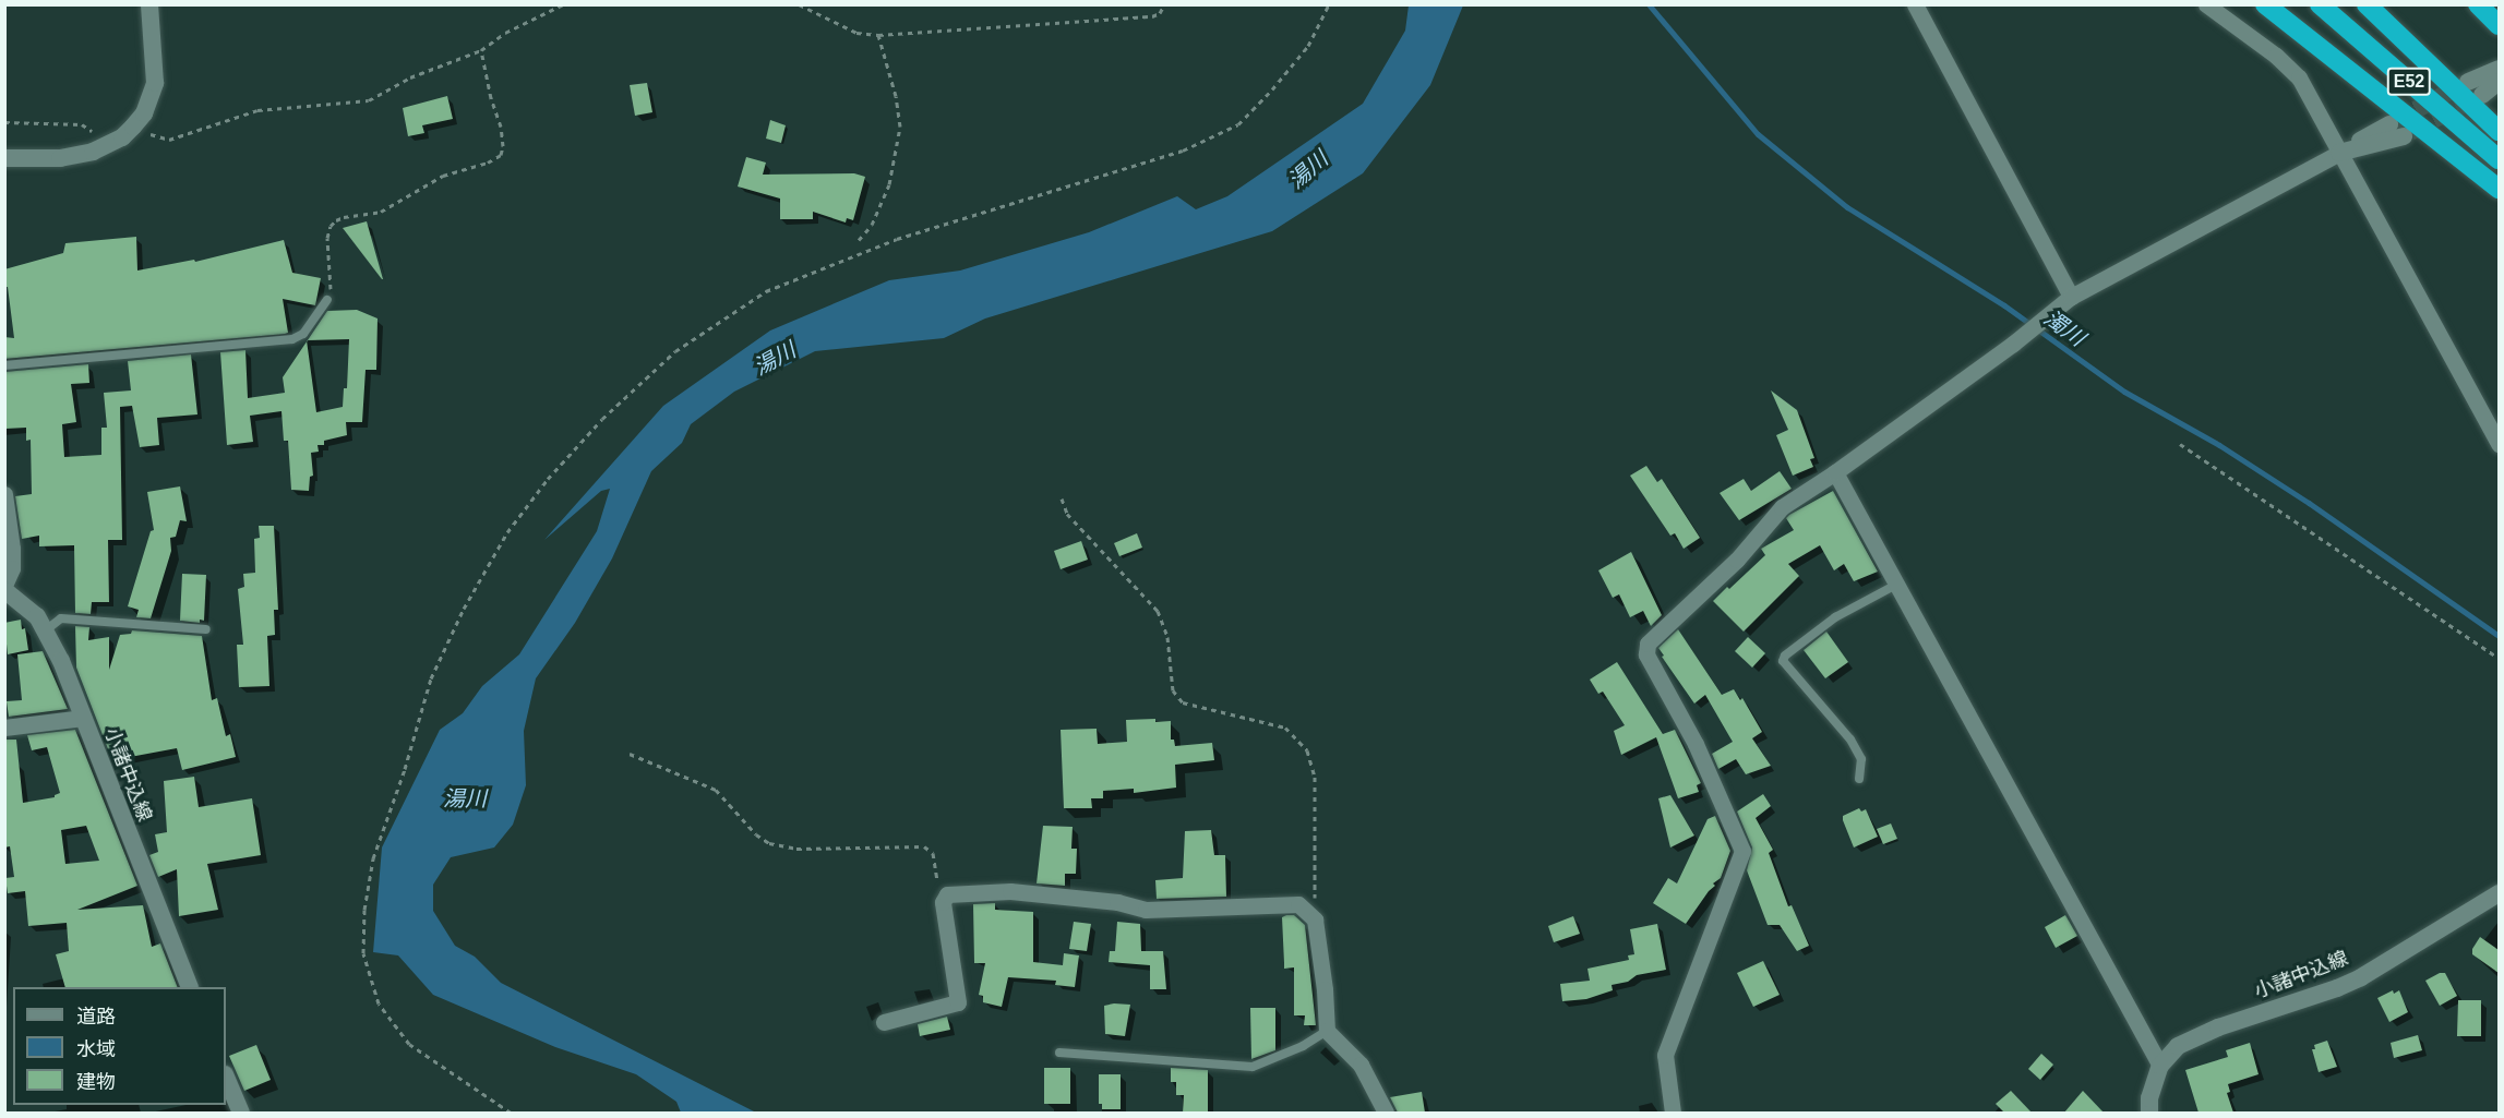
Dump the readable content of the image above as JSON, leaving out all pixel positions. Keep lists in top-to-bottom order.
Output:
{
  "streets": {
    "highway": ["E52"],
    "main road": ["小諸中込線"]
  },
  "water": ["湯川", "濁川"],
  "legend": ["道路", "水域", "建物"]
}
